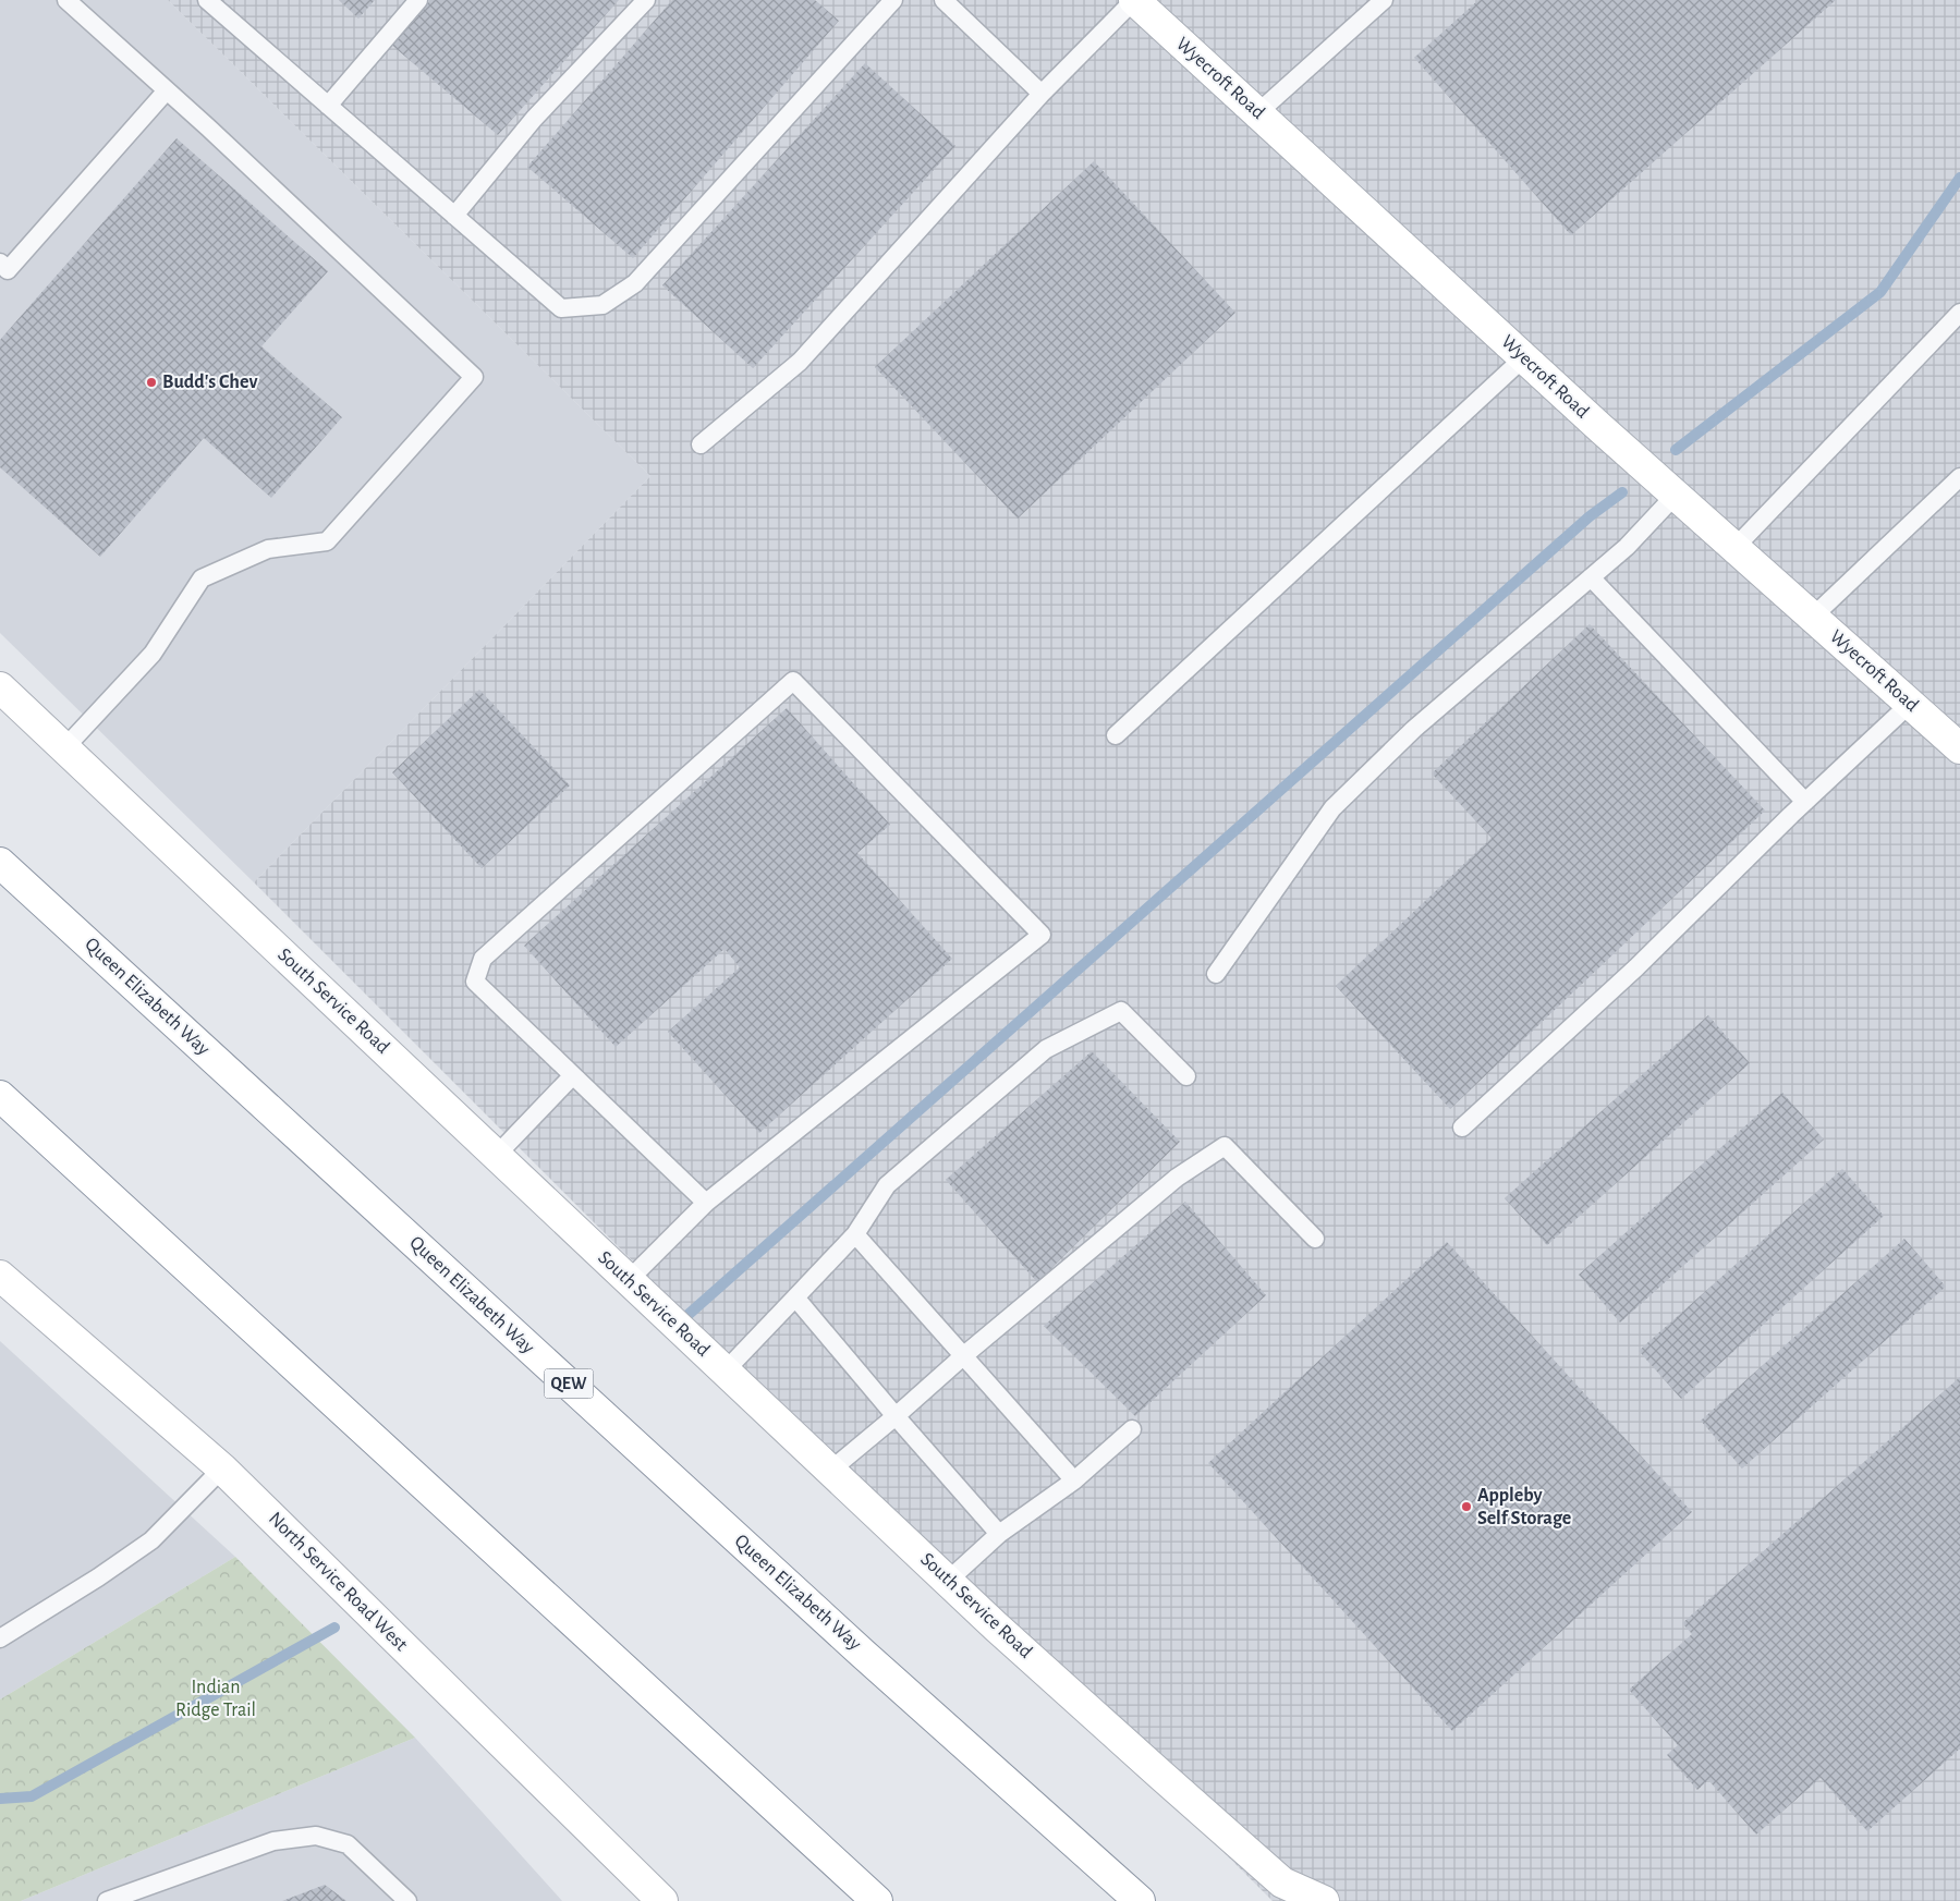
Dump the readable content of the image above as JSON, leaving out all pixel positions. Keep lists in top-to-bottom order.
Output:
{
  "streets": {
    "main road": [
      "Wyecroft Road",
      "Queen Elizabeth Way",
      "South Service Road",
      "QEW",
      "North Service Road West"
    ]
  },
  "parks": ["Indian Ridge Trail"],
  "places": ["Budd's Chev", "Appleby Self Storage"]
}
